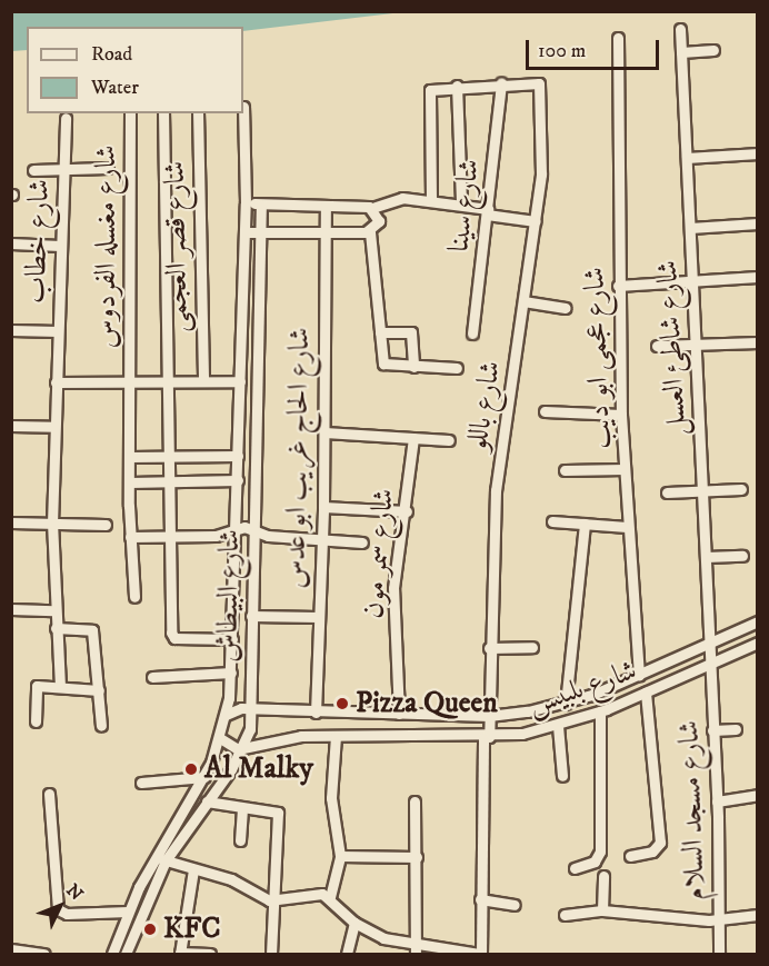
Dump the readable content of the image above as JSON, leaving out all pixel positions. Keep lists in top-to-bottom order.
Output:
{
  "streets": {
    "street": [
      "شارع سينا",
      "شارع خطاب",
      "شارع مغسله الفردوس",
      "شارع قصر العجمى",
      "شارع شاطئ العسل",
      "شارع عجمى ابو ديب",
      "شارع باللو",
      "شارع الحاج غريب ابو عدس",
      "شارع سمر مون",
      "شارع البيطاش",
      "شارع بلبيس",
      "شارع مسجد السلام"
    ]
  },
  "crossings": [
    ["شارع سينا", "شارع باللو"],
    ["شارع شاطئ العسل", "شارع بلبيس"],
    ["شارع شاطئ العسل", "شارع مسجد السلام"],
    ["شارع عجمى ابو ديب", "شارع بلبيس"],
    ["شارع باللو", "شارع بلبيس"],
    ["شارع الحاج غريب ابو عدس", "شارع بلبيس"],
    ["شارع سمر مون", "شارع بلبيس"],
    ["شارع البيطاش", "شارع بلبيس"],
    ["شارع بلبيس", "شارع مسجد السلام"]
  ],
  "places": ["Pizza Queen", "Al Malky", "KFC"],
  "legend": ["Road", "Water"],
  "scale_bar": "100 m",
  "north": "top right"
}
